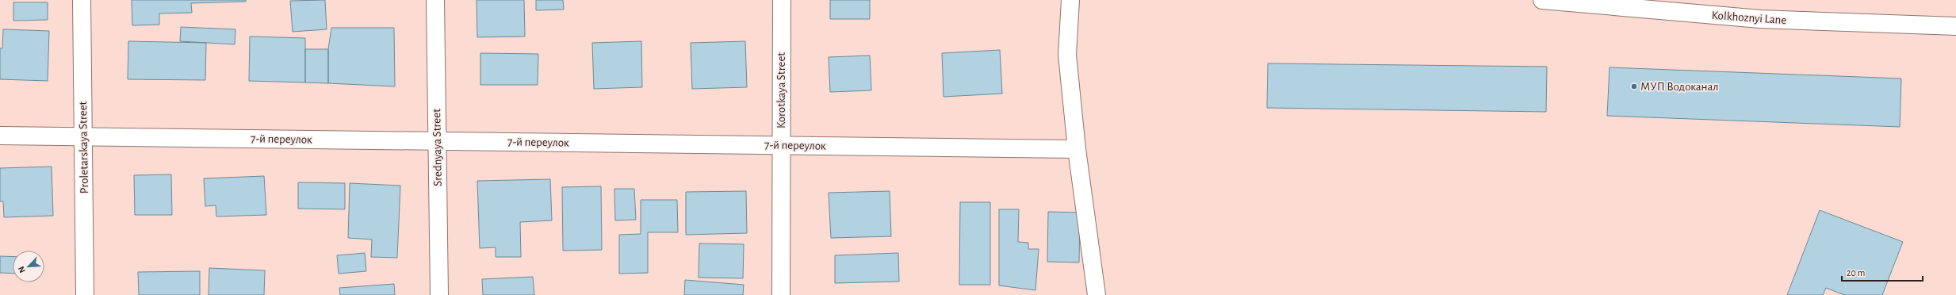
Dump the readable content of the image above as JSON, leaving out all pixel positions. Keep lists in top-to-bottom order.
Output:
{
  "streets": {
    "street": [
      "Kolkhoznyi Lane",
      "Korotkaya Street",
      "7-й переулок",
      "Proletarskaya Street",
      "Srednyaya Street"
    ]
  },
  "crossings": [
    ["Korotkaya Street", "7-й переулок"],
    ["7-й переулок", "Proletarskaya Street"],
    ["7-й переулок", "Srednyaya Street"]
  ],
  "places": ["МУП Водоканал"],
  "scale_bar": "20 m",
  "north": "bottom left"
}
